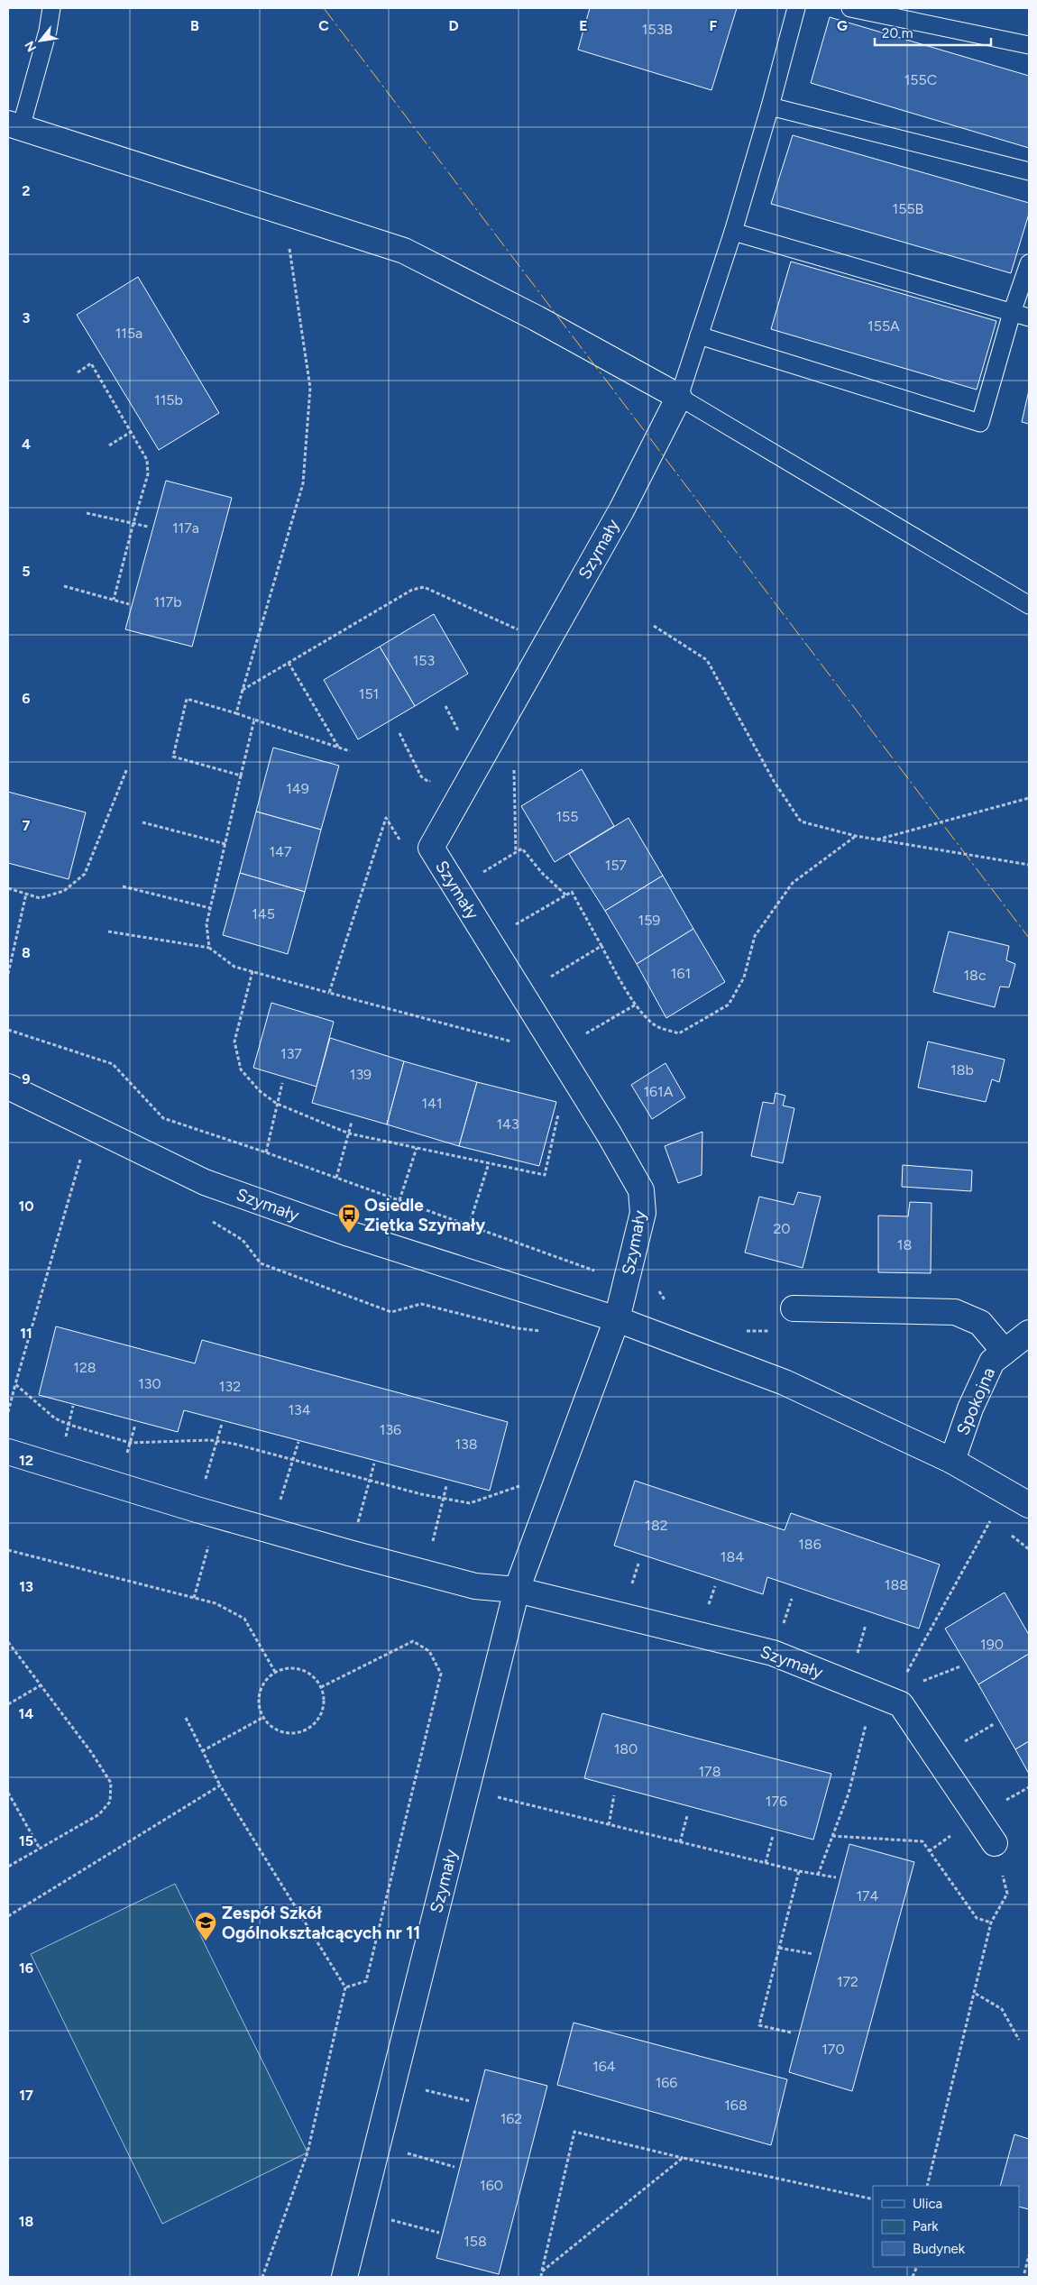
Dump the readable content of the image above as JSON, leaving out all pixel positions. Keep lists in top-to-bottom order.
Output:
{
  "streets": {
    "street": ["Szymały", "Spokojna"]
  },
  "crossings": [
    ["Szymały", "Spokojna"]
  ],
  "places": {
    "bus stop": ["Osiedle Ziętka Szymały"],
    "school or university": ["Zespół Szkół Ogólnokształcących nr 11"]
  },
  "house_numbers": [
    "153B",
    "155C",
    "155B",
    "155A",
    "115a",
    "115b",
    "117a",
    "117b",
    "153",
    "151",
    "149",
    "155",
    "147",
    "157",
    "145",
    "159",
    "161",
    "18c",
    "137",
    "18b",
    "139",
    "161A",
    "141",
    "143",
    "20",
    "18",
    "128",
    "130",
    "132",
    "134",
    "136",
    "138",
    "182",
    "186",
    "184",
    "188",
    "190",
    "180",
    "178",
    "176",
    "174",
    "172",
    "170",
    "164",
    "166",
    "168",
    "162",
    "160",
    "158"
  ],
  "legend": ["Ulica", "Park", "Budynek"],
  "scale_bar": "20 m",
  "north": "bottom left",
  "grid": {
    "columns": [
      "B",
      "C",
      "D",
      "E",
      "F",
      "G"
    ],
    "rows": [
      "2",
      "3",
      "4",
      "5",
      "6",
      "7",
      "8",
      "9",
      "10",
      "11",
      "12",
      "13",
      "14",
      "15",
      "16",
      "17",
      "18"
    ]
  }
}
